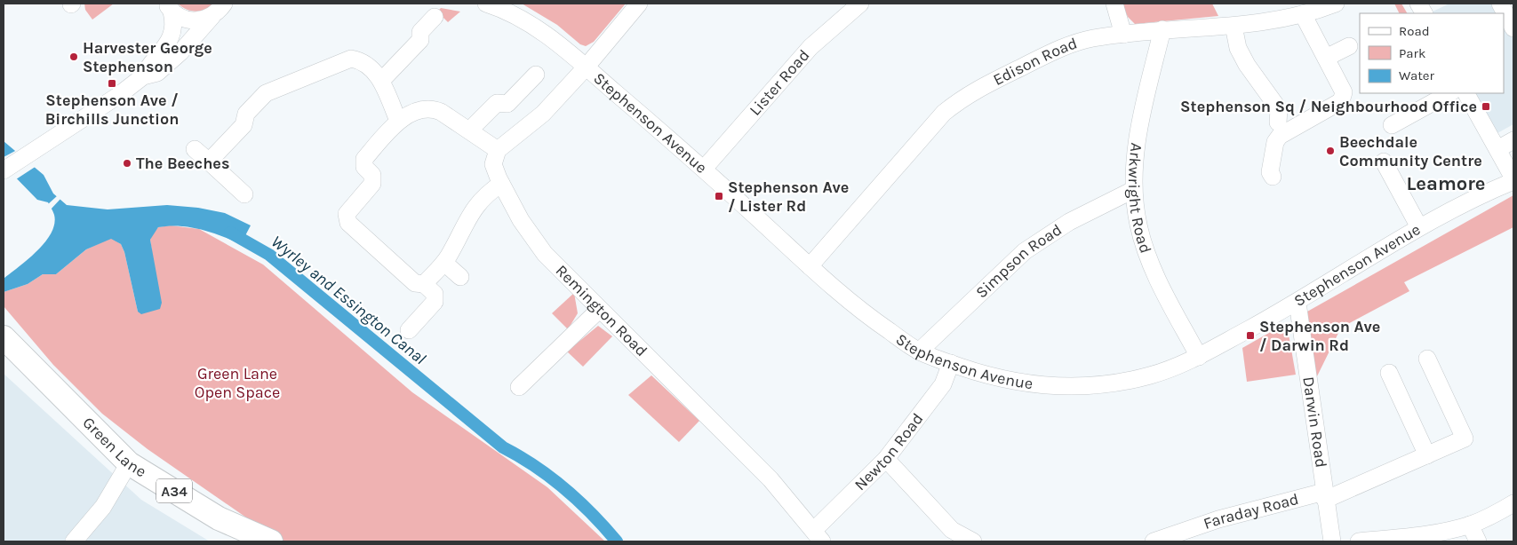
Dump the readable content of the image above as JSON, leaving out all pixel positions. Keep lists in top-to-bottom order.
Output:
{
  "streets": {
    "highway": ["Green Lane", "A34"],
    "street": [
      "Edison Road",
      "Lister Road",
      "Stephenson Avenue",
      "Arkwright Road",
      "Simpson Road",
      "Remington Road",
      "Darwin Road",
      "Newton Road",
      "Faraday Road"
    ]
  },
  "crossings": [
    ["Edison Road", "Stephenson Avenue"],
    ["Edison Road", "Arkwright Road"],
    ["Lister Road", "Stephenson Avenue"],
    ["Stephenson Avenue", "Arkwright Road"],
    ["Stephenson Avenue", "Simpson Road"],
    ["Stephenson Avenue", "Darwin Road"],
    ["Stephenson Avenue", "Newton Road"],
    ["Arkwright Road", "Simpson Road"],
    ["Remington Road", "Newton Road"],
    ["Darwin Road", "Faraday Road"]
  ],
  "districts": ["Leamore"],
  "water": ["Wyrley and Essington Canal"],
  "parks": ["Green Lane Open Space"],
  "places": {
    "other": ["Harvester George Stephenson", "Beechdale Community Centre", "The Beeches"],
    "transit": [
      "Stephenson Ave / Birchills Junction",
      "Stephenson Sq / Neighbourhood Office",
      "Stephenson Ave / Lister Rd",
      "Stephenson Ave / Darwin Rd"
    ]
  },
  "legend": ["Road", "Park", "Water"]
}
